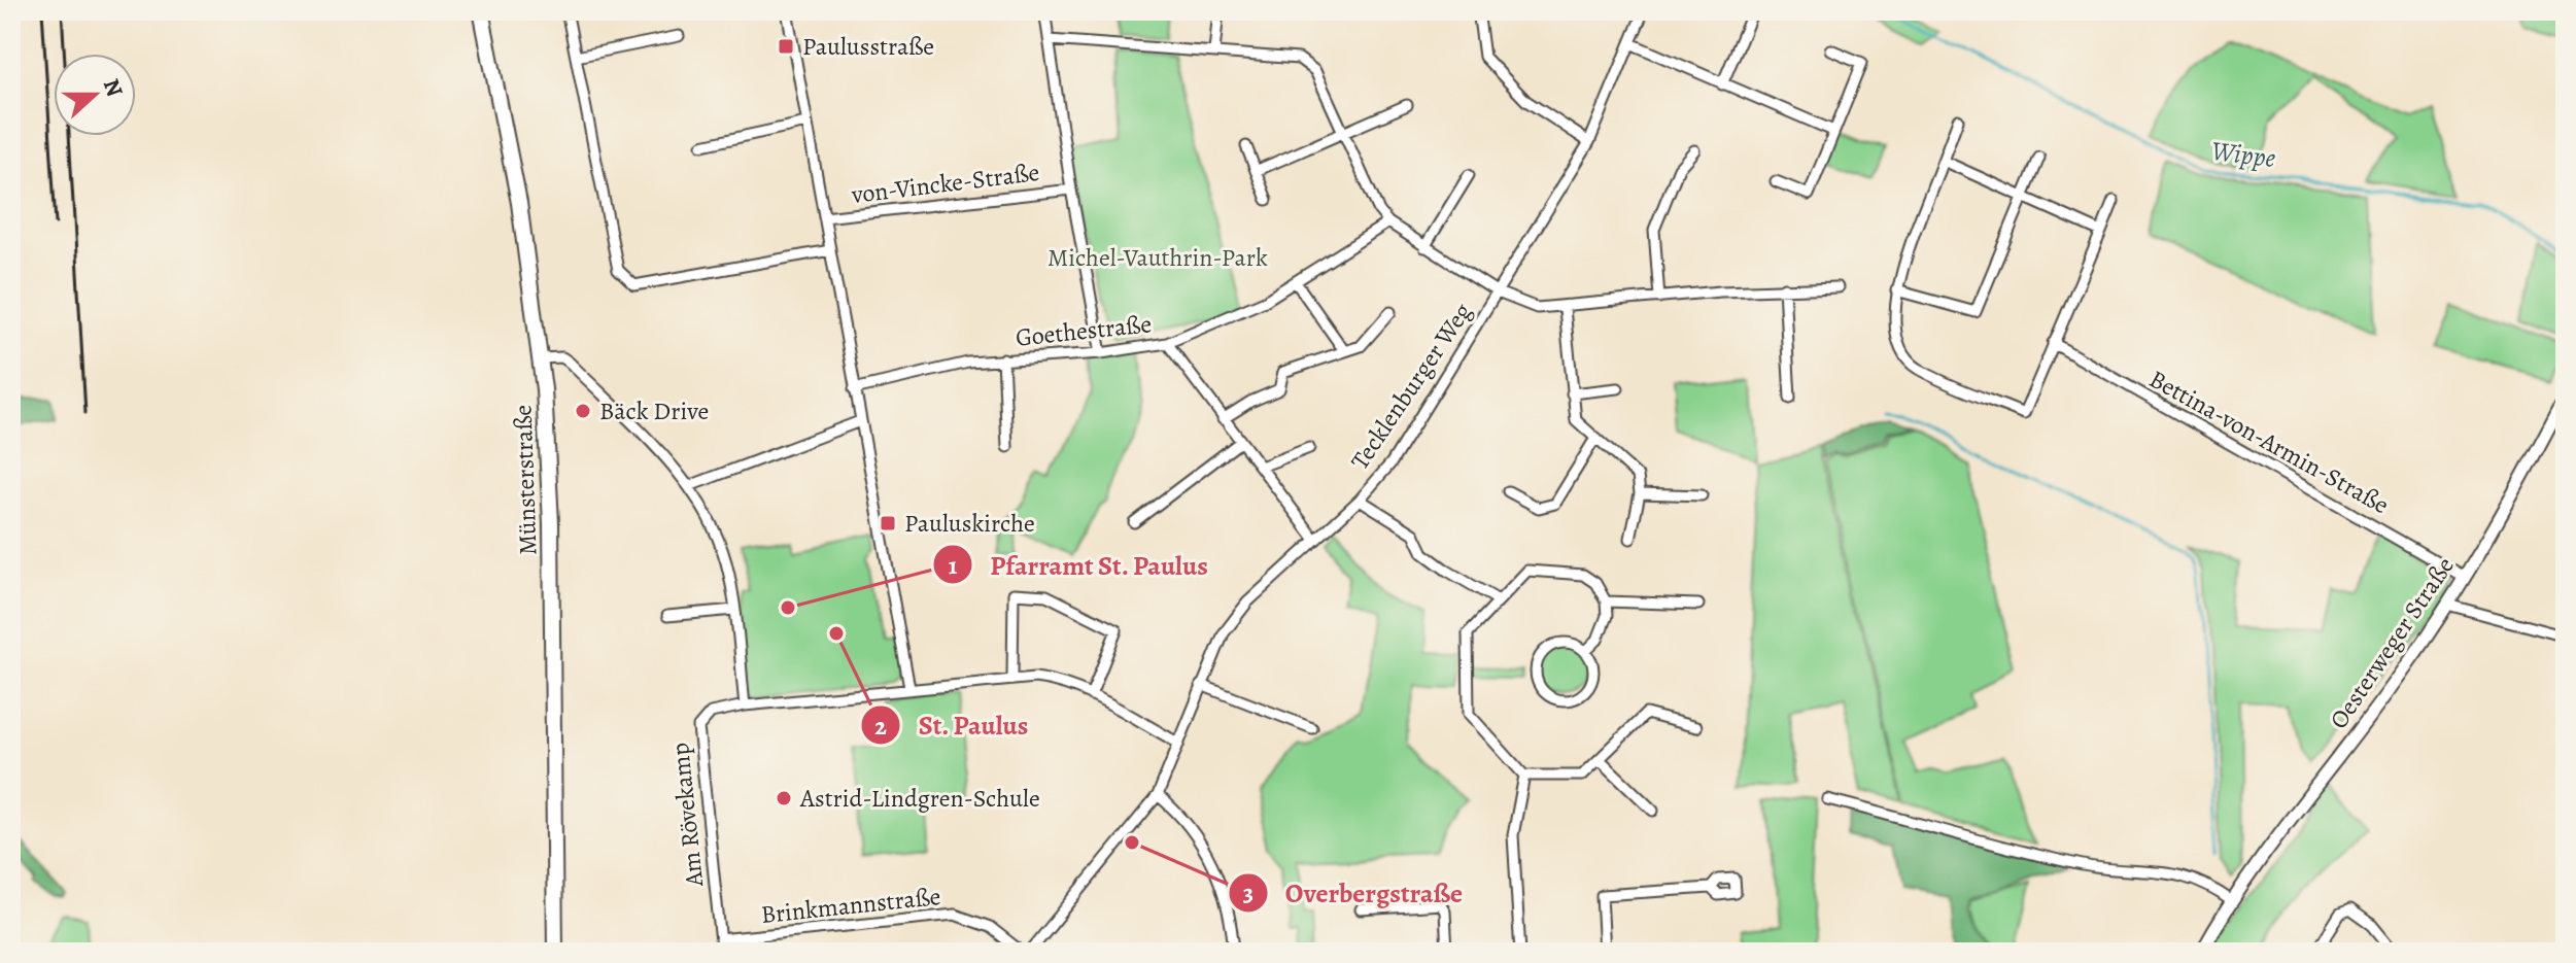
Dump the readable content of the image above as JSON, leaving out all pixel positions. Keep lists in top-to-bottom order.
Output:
{
  "streets": {
    "main road": ["Münsterstraße"],
    "street": [
      "von-Vincke-Straße",
      "Goethestraße",
      "Tecklenburger Weg",
      "Bettina-von-Armin-Straße",
      "Oesterweger Straße",
      "Am Rövekamp",
      "Brinkmannstraße"
    ]
  },
  "crossings": [
    ["Tecklenburger Weg", "Am Rövekamp"],
    ["Tecklenburger Weg", "Brinkmannstraße"],
    ["Bettina-von-Armin-Straße", "Oesterweger Straße"],
    ["Am Rövekamp", "Brinkmannstraße"]
  ],
  "water": ["Wippe"],
  "parks": ["Michel-Vauthrin-Park"],
  "places": {
    "transit": ["Paulusstraße", "Pauluskirche"],
    "other": [
      "Bäck Drive",
      "Pfarramt St. Paulus",
      "St. Paulus",
      "Astrid-Lindgren-Schule",
      "Overbergstraße"
    ]
  },
  "north": "right"
}
